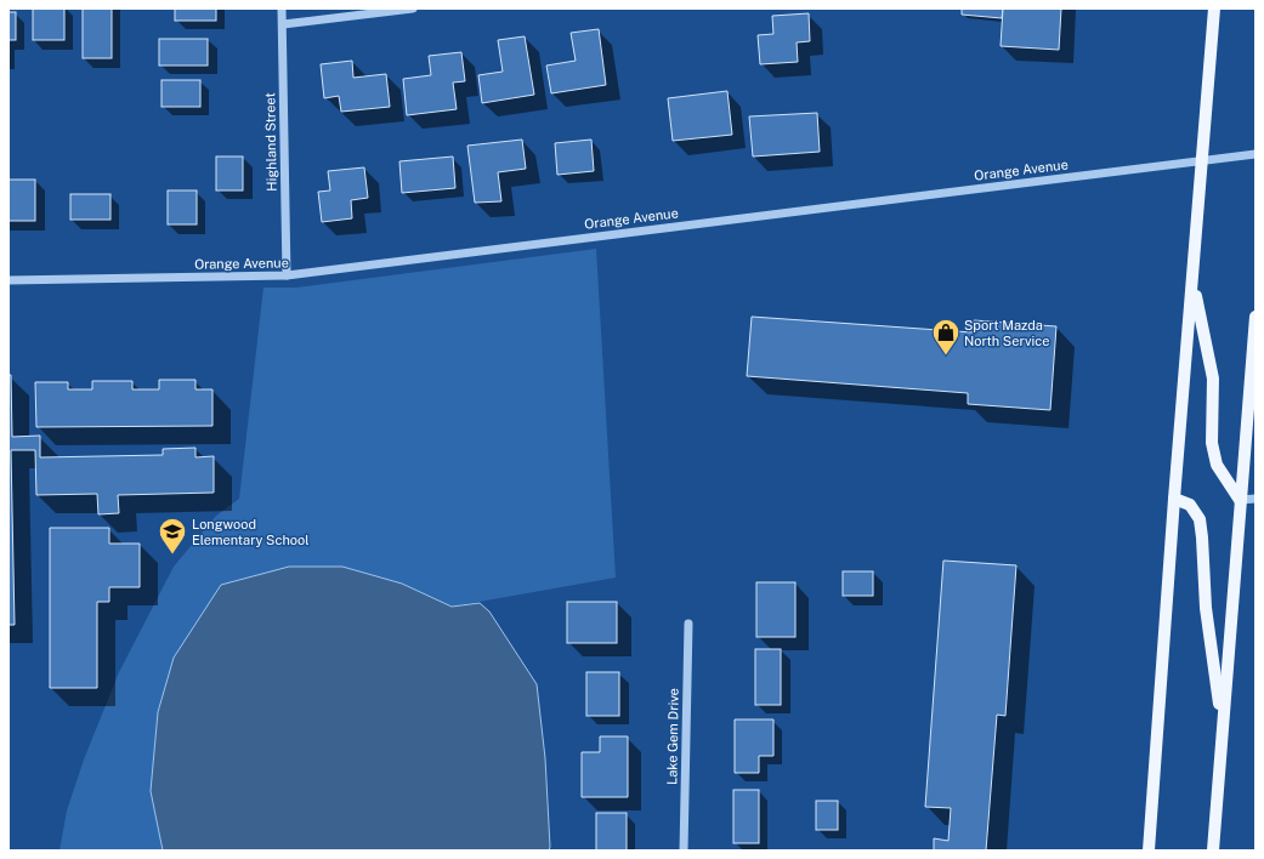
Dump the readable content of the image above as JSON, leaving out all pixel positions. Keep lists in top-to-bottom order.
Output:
{
  "streets": {
    "street": ["Highland Street", "Orange Avenue", "Lake Gem Drive"]
  },
  "crossings": [
    ["Highland Street", "Orange Avenue"]
  ],
  "places": {
    "shop": ["Sport Mazda North Service"],
    "school or university": ["Longwood Elementary School"]
  }
}
